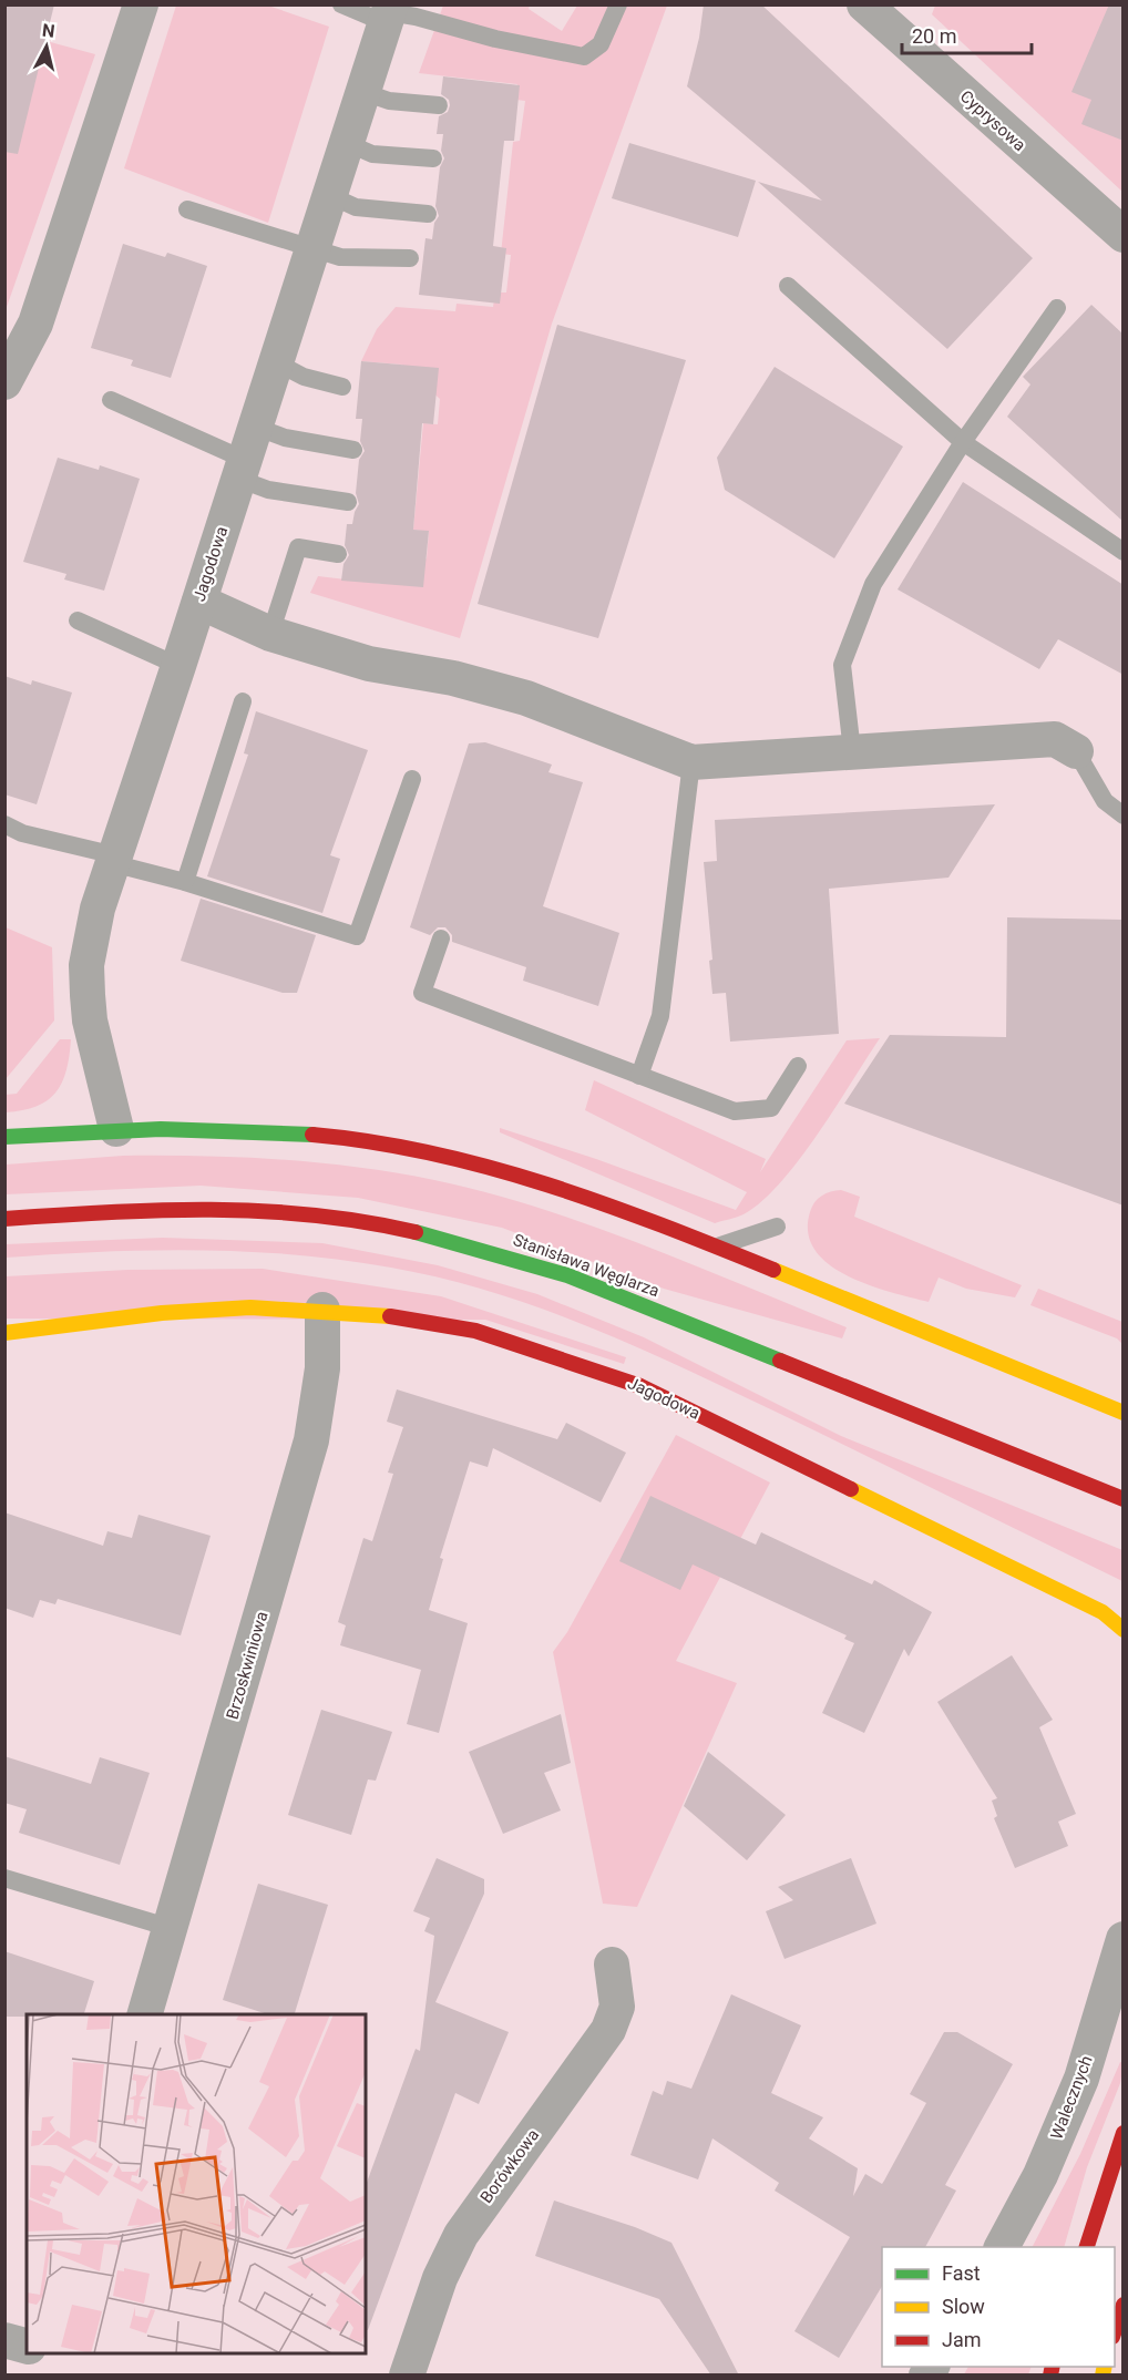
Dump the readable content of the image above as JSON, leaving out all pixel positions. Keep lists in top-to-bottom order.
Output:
{
  "streets": {
    "street": [
      "Cyprysowa",
      "Jagodowa",
      "Stanisława Węglarza",
      "Brzoskwiniowa",
      "Walecznych",
      "Borówkowa"
    ]
  },
  "crossings": [
    ["Jagodowa", "Brzoskwiniowa"]
  ],
  "legend": ["Fast", "Slow", "Jam"],
  "scale_bar": "20 m",
  "north": "top"
}
